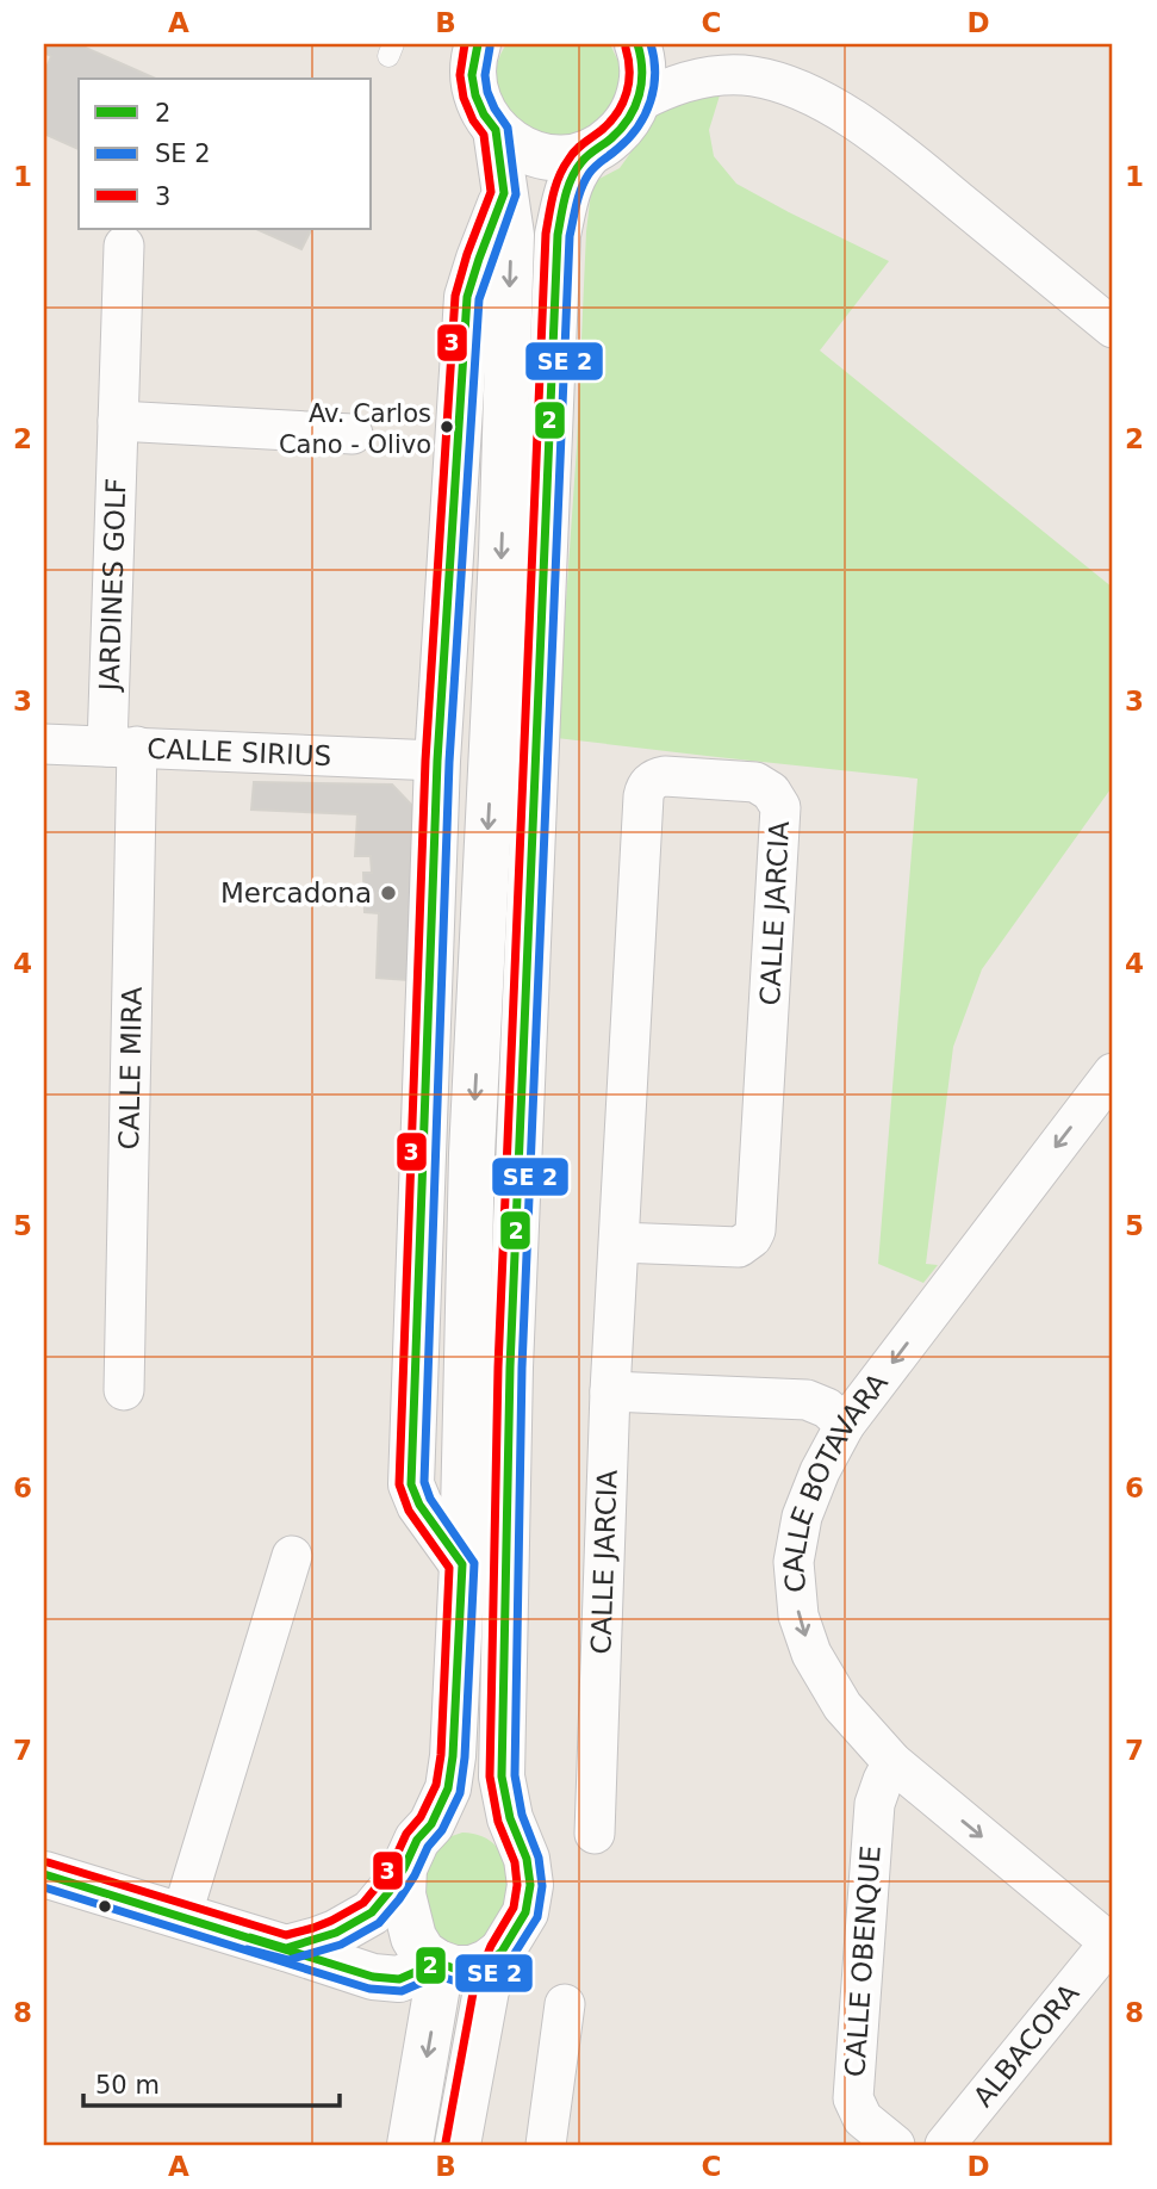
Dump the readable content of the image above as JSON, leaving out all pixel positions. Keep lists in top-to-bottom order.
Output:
{
  "streets": {
    "street": [
      "JARDINES GOLF",
      "CALLE SIRIUS",
      "CALLE JARCIA",
      "CALLE MIRA",
      "CALLE BOTAVARA",
      "CALLE OBENQUE",
      "ALBACORA"
    ]
  },
  "crossings": [
    ["JARDINES GOLF", "CALLE SIRIUS"],
    ["JARDINES GOLF", "CALLE MIRA"],
    ["CALLE SIRIUS", "CALLE MIRA"],
    ["CALLE BOTAVARA", "CALLE OBENQUE"],
    ["CALLE BOTAVARA", "ALBACORA"]
  ],
  "places": ["Av. Carlos Cano - Olivo", "Mercadona"],
  "lines": ["transit line 2", "transit line 3"],
  "legend": ["2", "SE 2", "3"],
  "scale_bar": "50 m",
  "grid": {
    "columns": [
      "A",
      "B",
      "C",
      "D"
    ],
    "rows": [
      "1",
      "2",
      "3",
      "4",
      "5",
      "6",
      "7",
      "8"
    ]
  }
}
